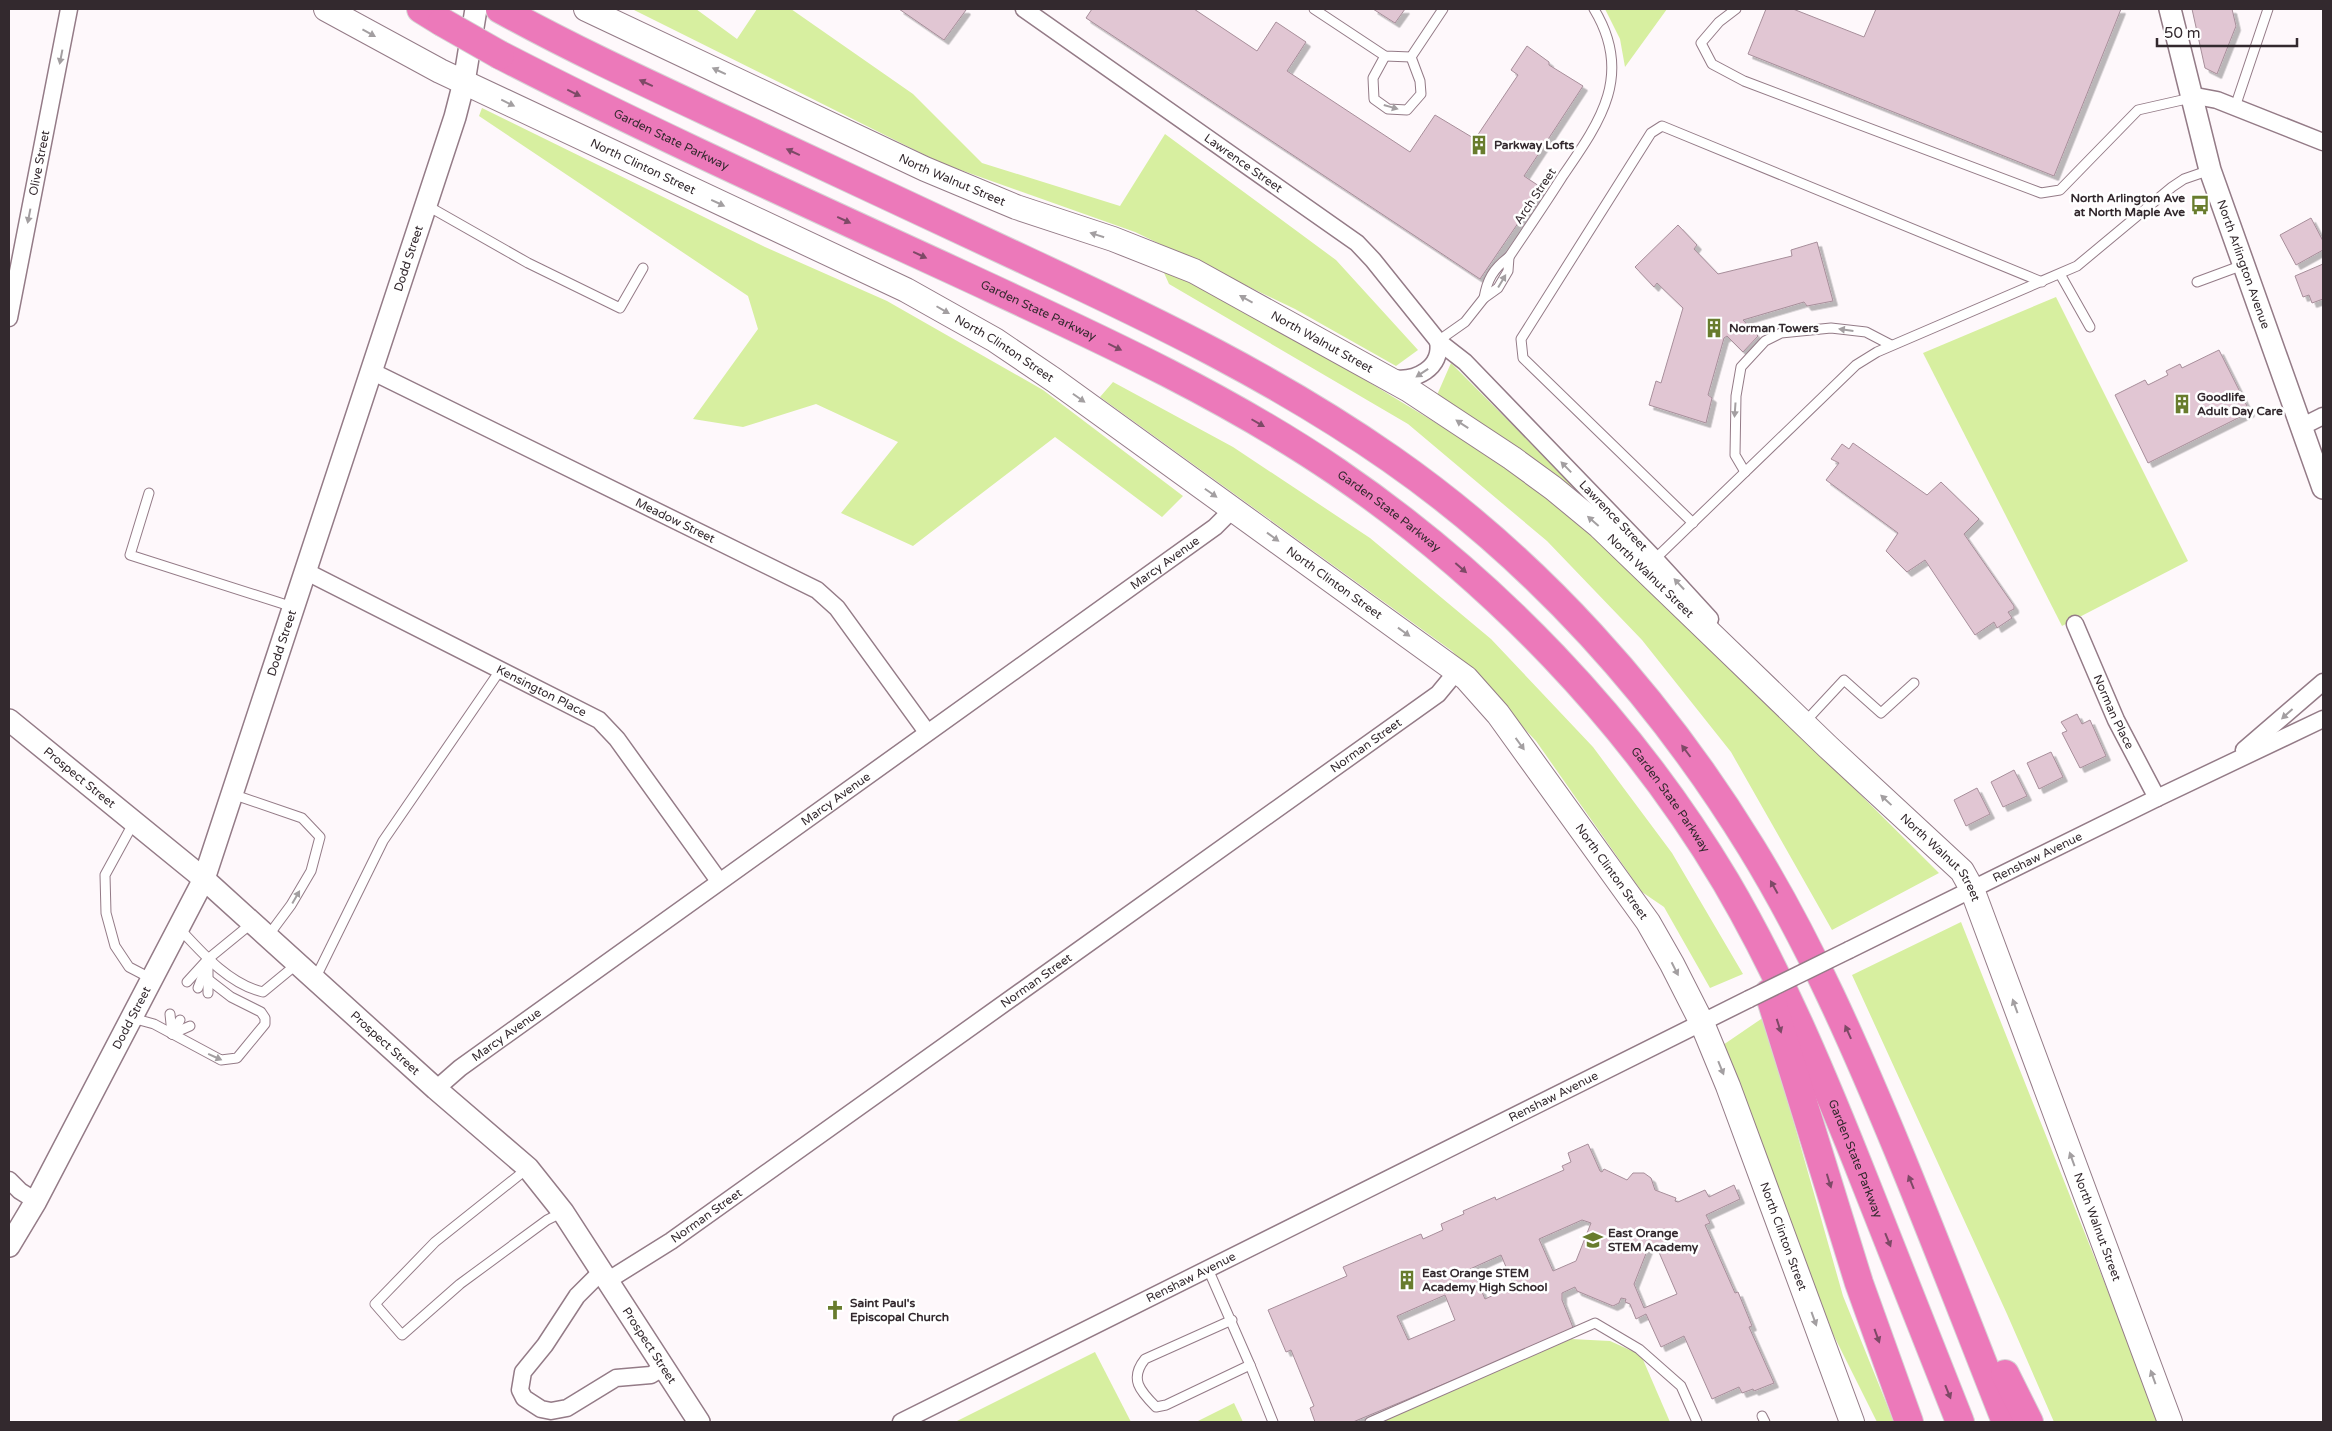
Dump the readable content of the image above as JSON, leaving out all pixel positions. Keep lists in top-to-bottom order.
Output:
{
  "streets": {
    "highway": ["Garden State Parkway"],
    "main road": ["North Clinton Street", "North Walnut Street"],
    "street": [
      "Lawrence Street",
      "Olive Street",
      "Dodd Street",
      "North Arlington Avenue",
      "Meadow Street",
      "Marcy Avenue",
      "Kensington Place",
      "Norman Place",
      "Norman Street",
      "Prospect Street",
      "Renshaw Avenue"
    ],
    "lane": ["Arch Street"]
  },
  "crossings": [
    ["Lawrence Street", "North Walnut Street"],
    ["Lawrence Street", "Arch Street"],
    ["North Clinton Street", "Dodd Street"],
    ["North Clinton Street", "Marcy Avenue"],
    ["North Clinton Street", "Norman Street"],
    ["North Clinton Street", "Renshaw Avenue"],
    ["North Walnut Street", "Renshaw Avenue"],
    ["Dodd Street", "Meadow Street"],
    ["Dodd Street", "Kensington Place"],
    ["Dodd Street", "Prospect Street"],
    ["Meadow Street", "Marcy Avenue"],
    ["Marcy Avenue", "Kensington Place"],
    ["Marcy Avenue", "Prospect Street"],
    ["Norman Place", "Renshaw Avenue"],
    ["Norman Street", "Prospect Street"]
  ],
  "one_way": [
    "Lawrence Street",
    "Olive Street",
    "North Clinton Street",
    "North Walnut Street"
  ],
  "places": {
    "building": [
      "Parkway Lofts",
      "Norman Towers",
      "Goodlife Adult Day Care",
      "East Orange STEM Academy High School"
    ],
    "bus stop": ["North Arlington Ave at North Maple Ave"],
    "school or university": ["East Orange STEM Academy"],
    "church": ["Saint Paul's Episcopal Church"]
  },
  "scale_bar": "50 m"
}
